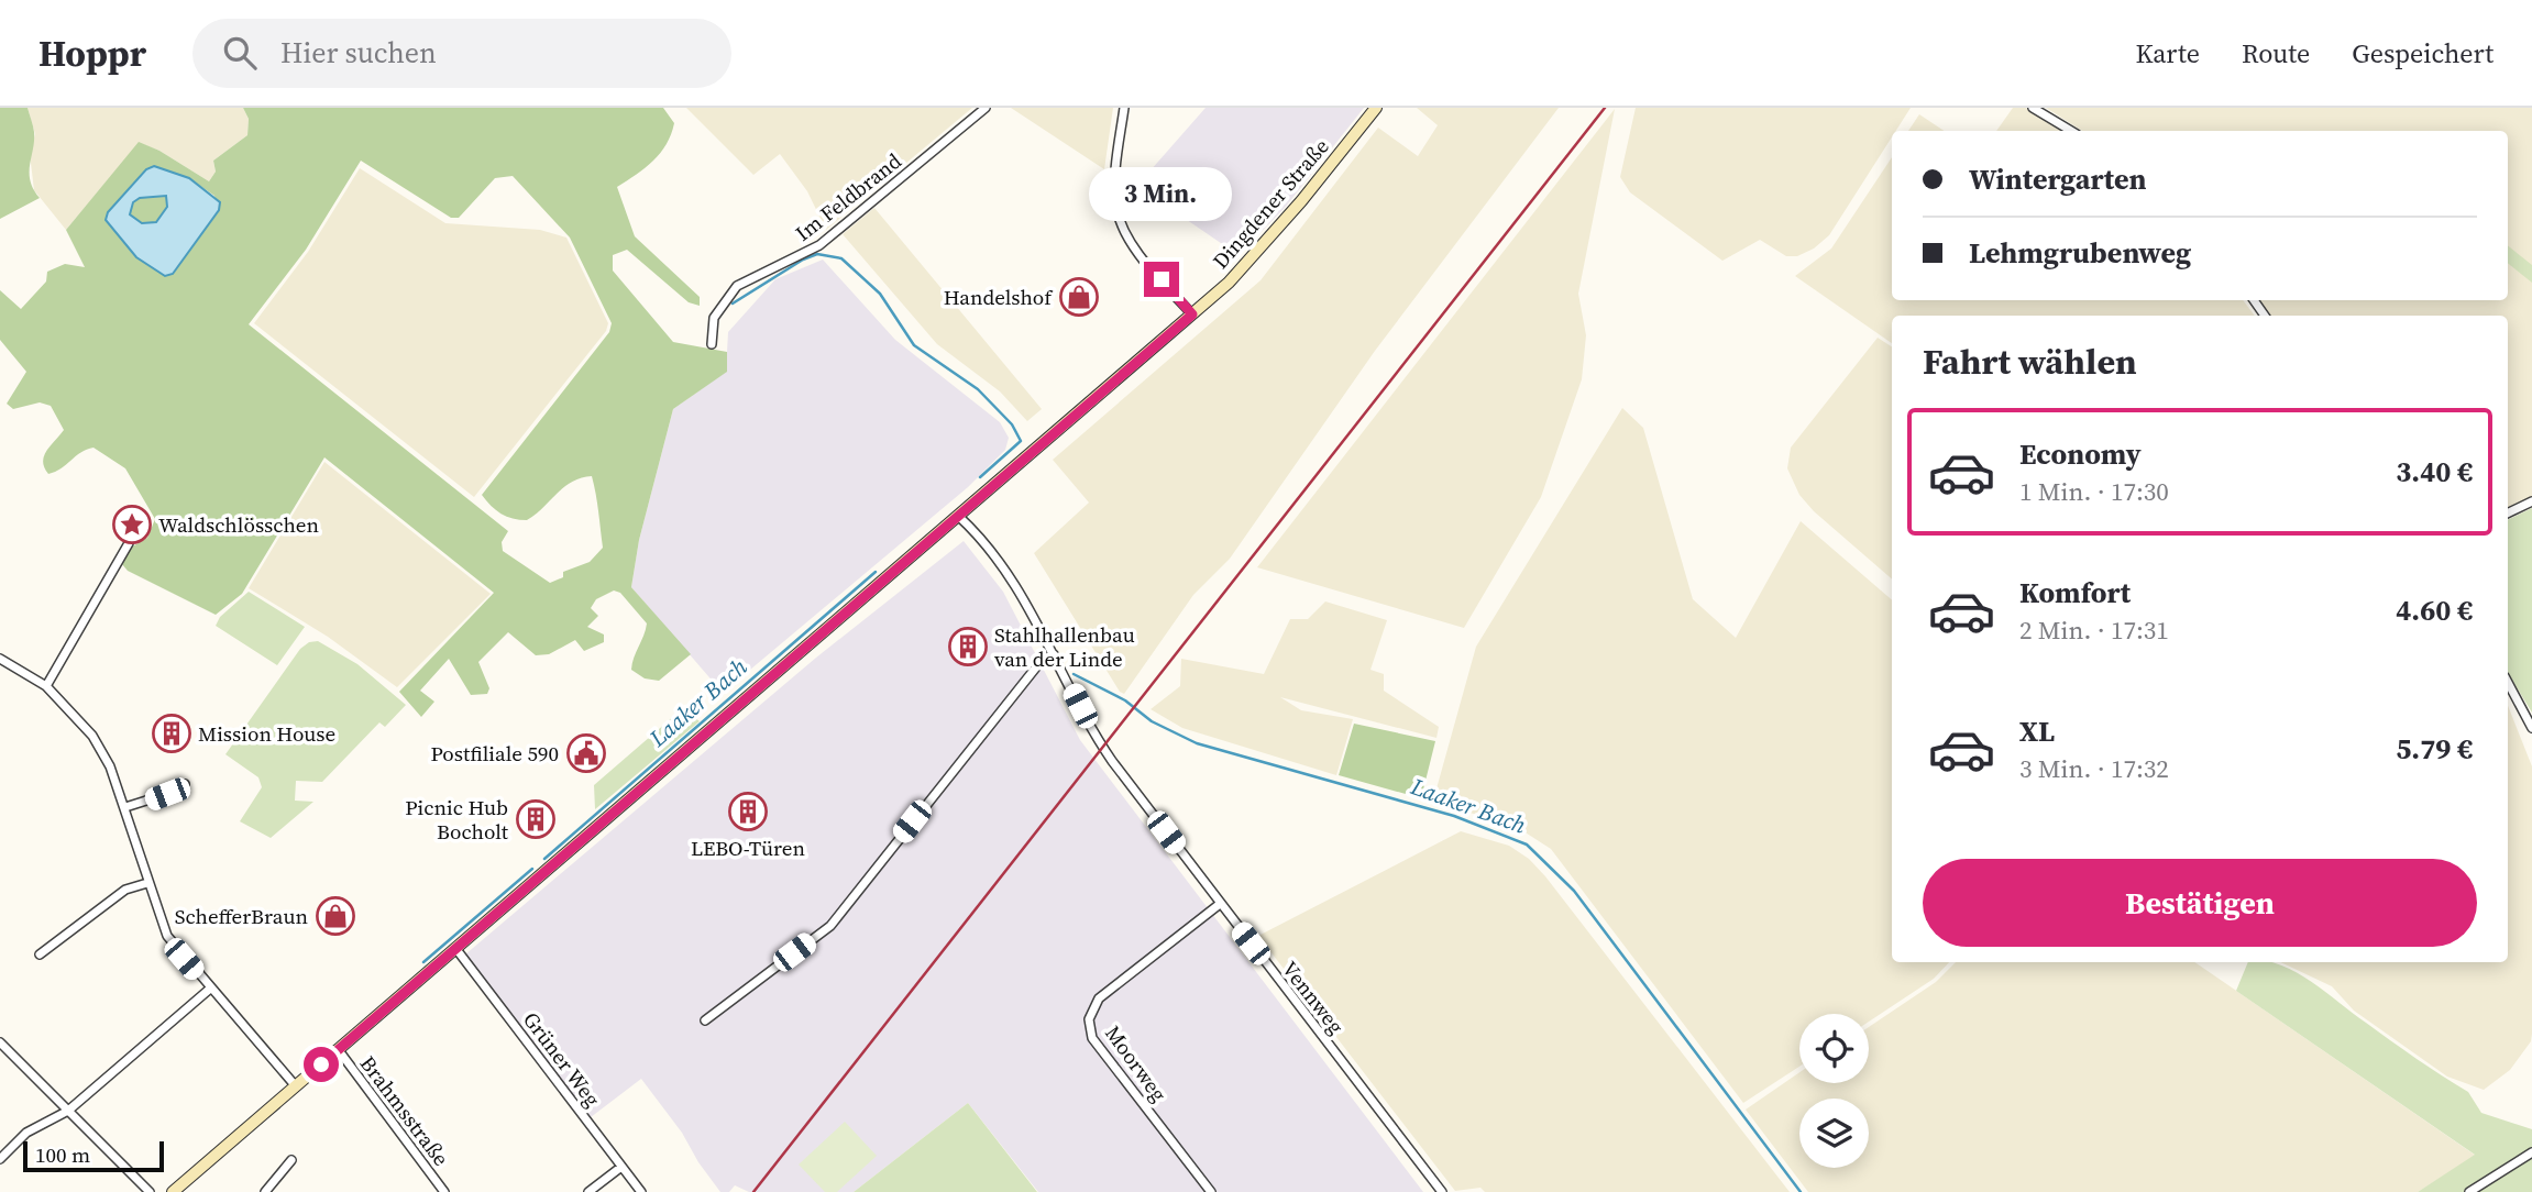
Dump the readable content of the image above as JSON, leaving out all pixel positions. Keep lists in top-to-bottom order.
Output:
{
  "streets": {
    "main road": ["Dingdener Straße"],
    "street": [
      "Im Feldbrand",
      "Vennweg",
      "Grüner Weg",
      "Moorweg",
      "Brahmsstraße"
    ]
  },
  "crossings": [
    ["Dingdener Straße", "Vennweg"],
    ["Dingdener Straße", "Grüner Weg"],
    ["Dingdener Straße", "Brahmsstraße"],
    ["Vennweg", "Moorweg"]
  ],
  "water": ["Laaker Bach"],
  "places": {
    "shop": ["Handelshof", "SchefferBraun"],
    "place": ["Waldschlösschen"],
    "building": [
      "Stahlhallenbau van der Linde",
      "Mission House",
      "LEBO-Türen",
      "Picnic Hub Bocholt"
    ],
    "public building": ["Postfiliale 590"]
  },
  "scale_bar": "100 m",
  "page": {
    "header": "Hoppr",
    "search": "Hier suchen",
    "nav": ["Karte", "Route", "Gespeichert"],
    "banner": ["Wintergarten", "Lehmgrubenweg"],
    "bubble": "3 Min.",
    "heading": "Fahrt wählen",
    "list": [
      {
        "name": "Economy",
        "note": "1 Min. · 17:30",
        "value": "3.40 €"
      },
      {
        "name": "Komfort",
        "note": "2 Min. · 17:31",
        "value": "4.60 €"
      },
      {
        "name": "XL",
        "note": "3 Min. · 17:32",
        "value": "5.79 €"
      }
    ],
    "buttons": "Bestätigen",
    "scale": "100 m"
  }
}
